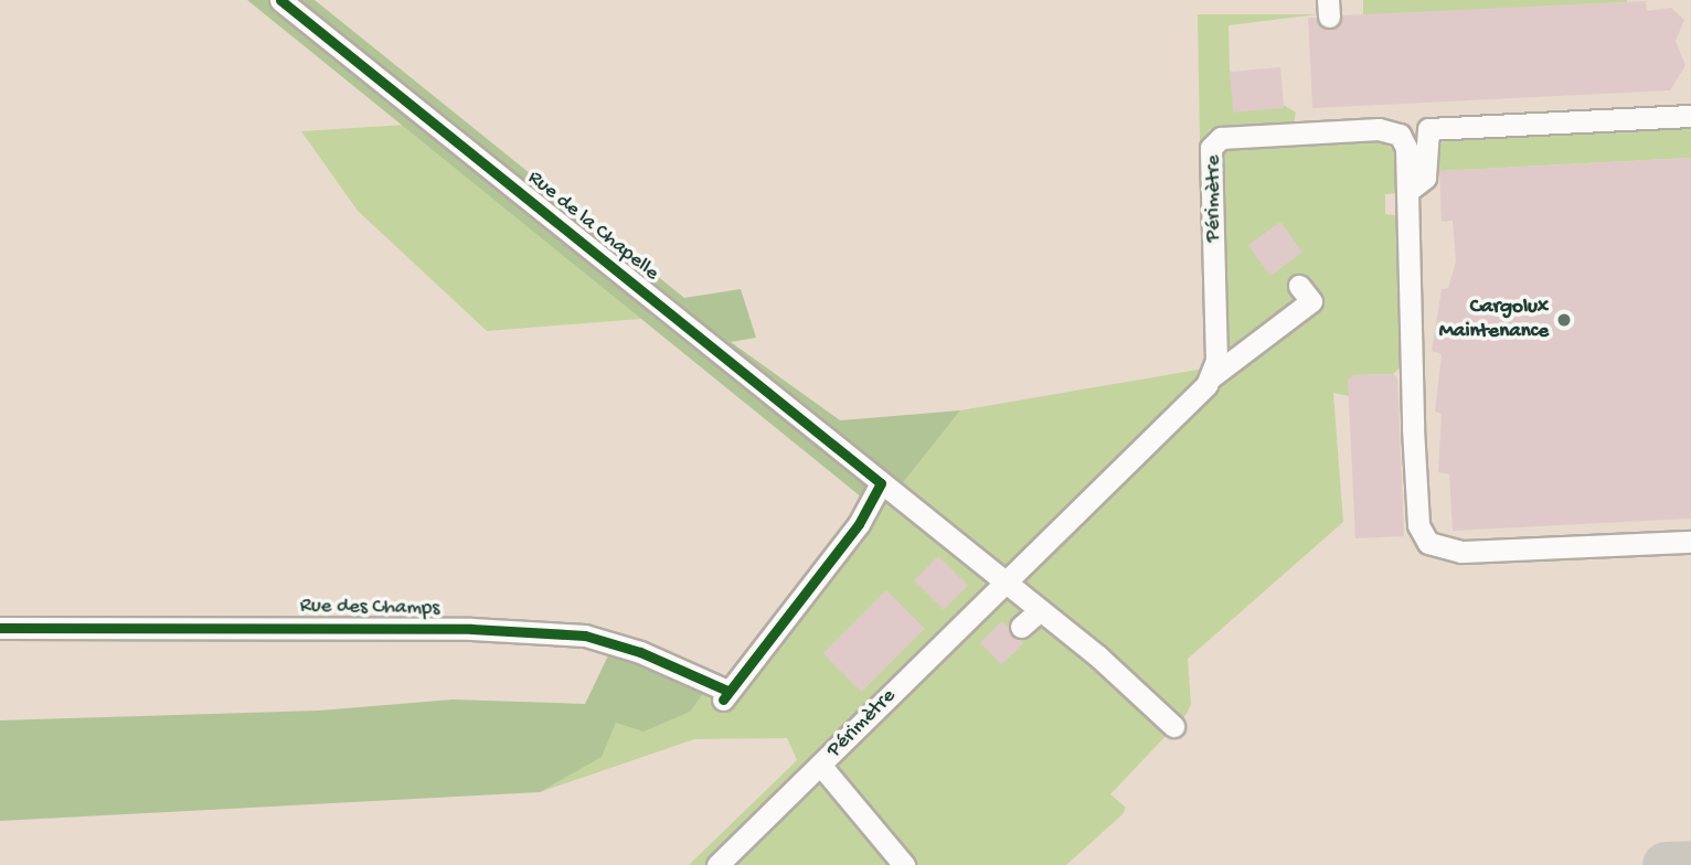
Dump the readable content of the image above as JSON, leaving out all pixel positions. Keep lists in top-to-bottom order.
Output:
{
  "streets": {
    "street": ["Périmètre", "Rue de la Chapelle", "Rue des Champs"]
  },
  "crossings": [
    ["Périmètre", "Rue de la Chapelle"],
    ["Rue de la Chapelle", "Rue des Champs"]
  ],
  "places": ["Cargolux Maintenance"]
}
